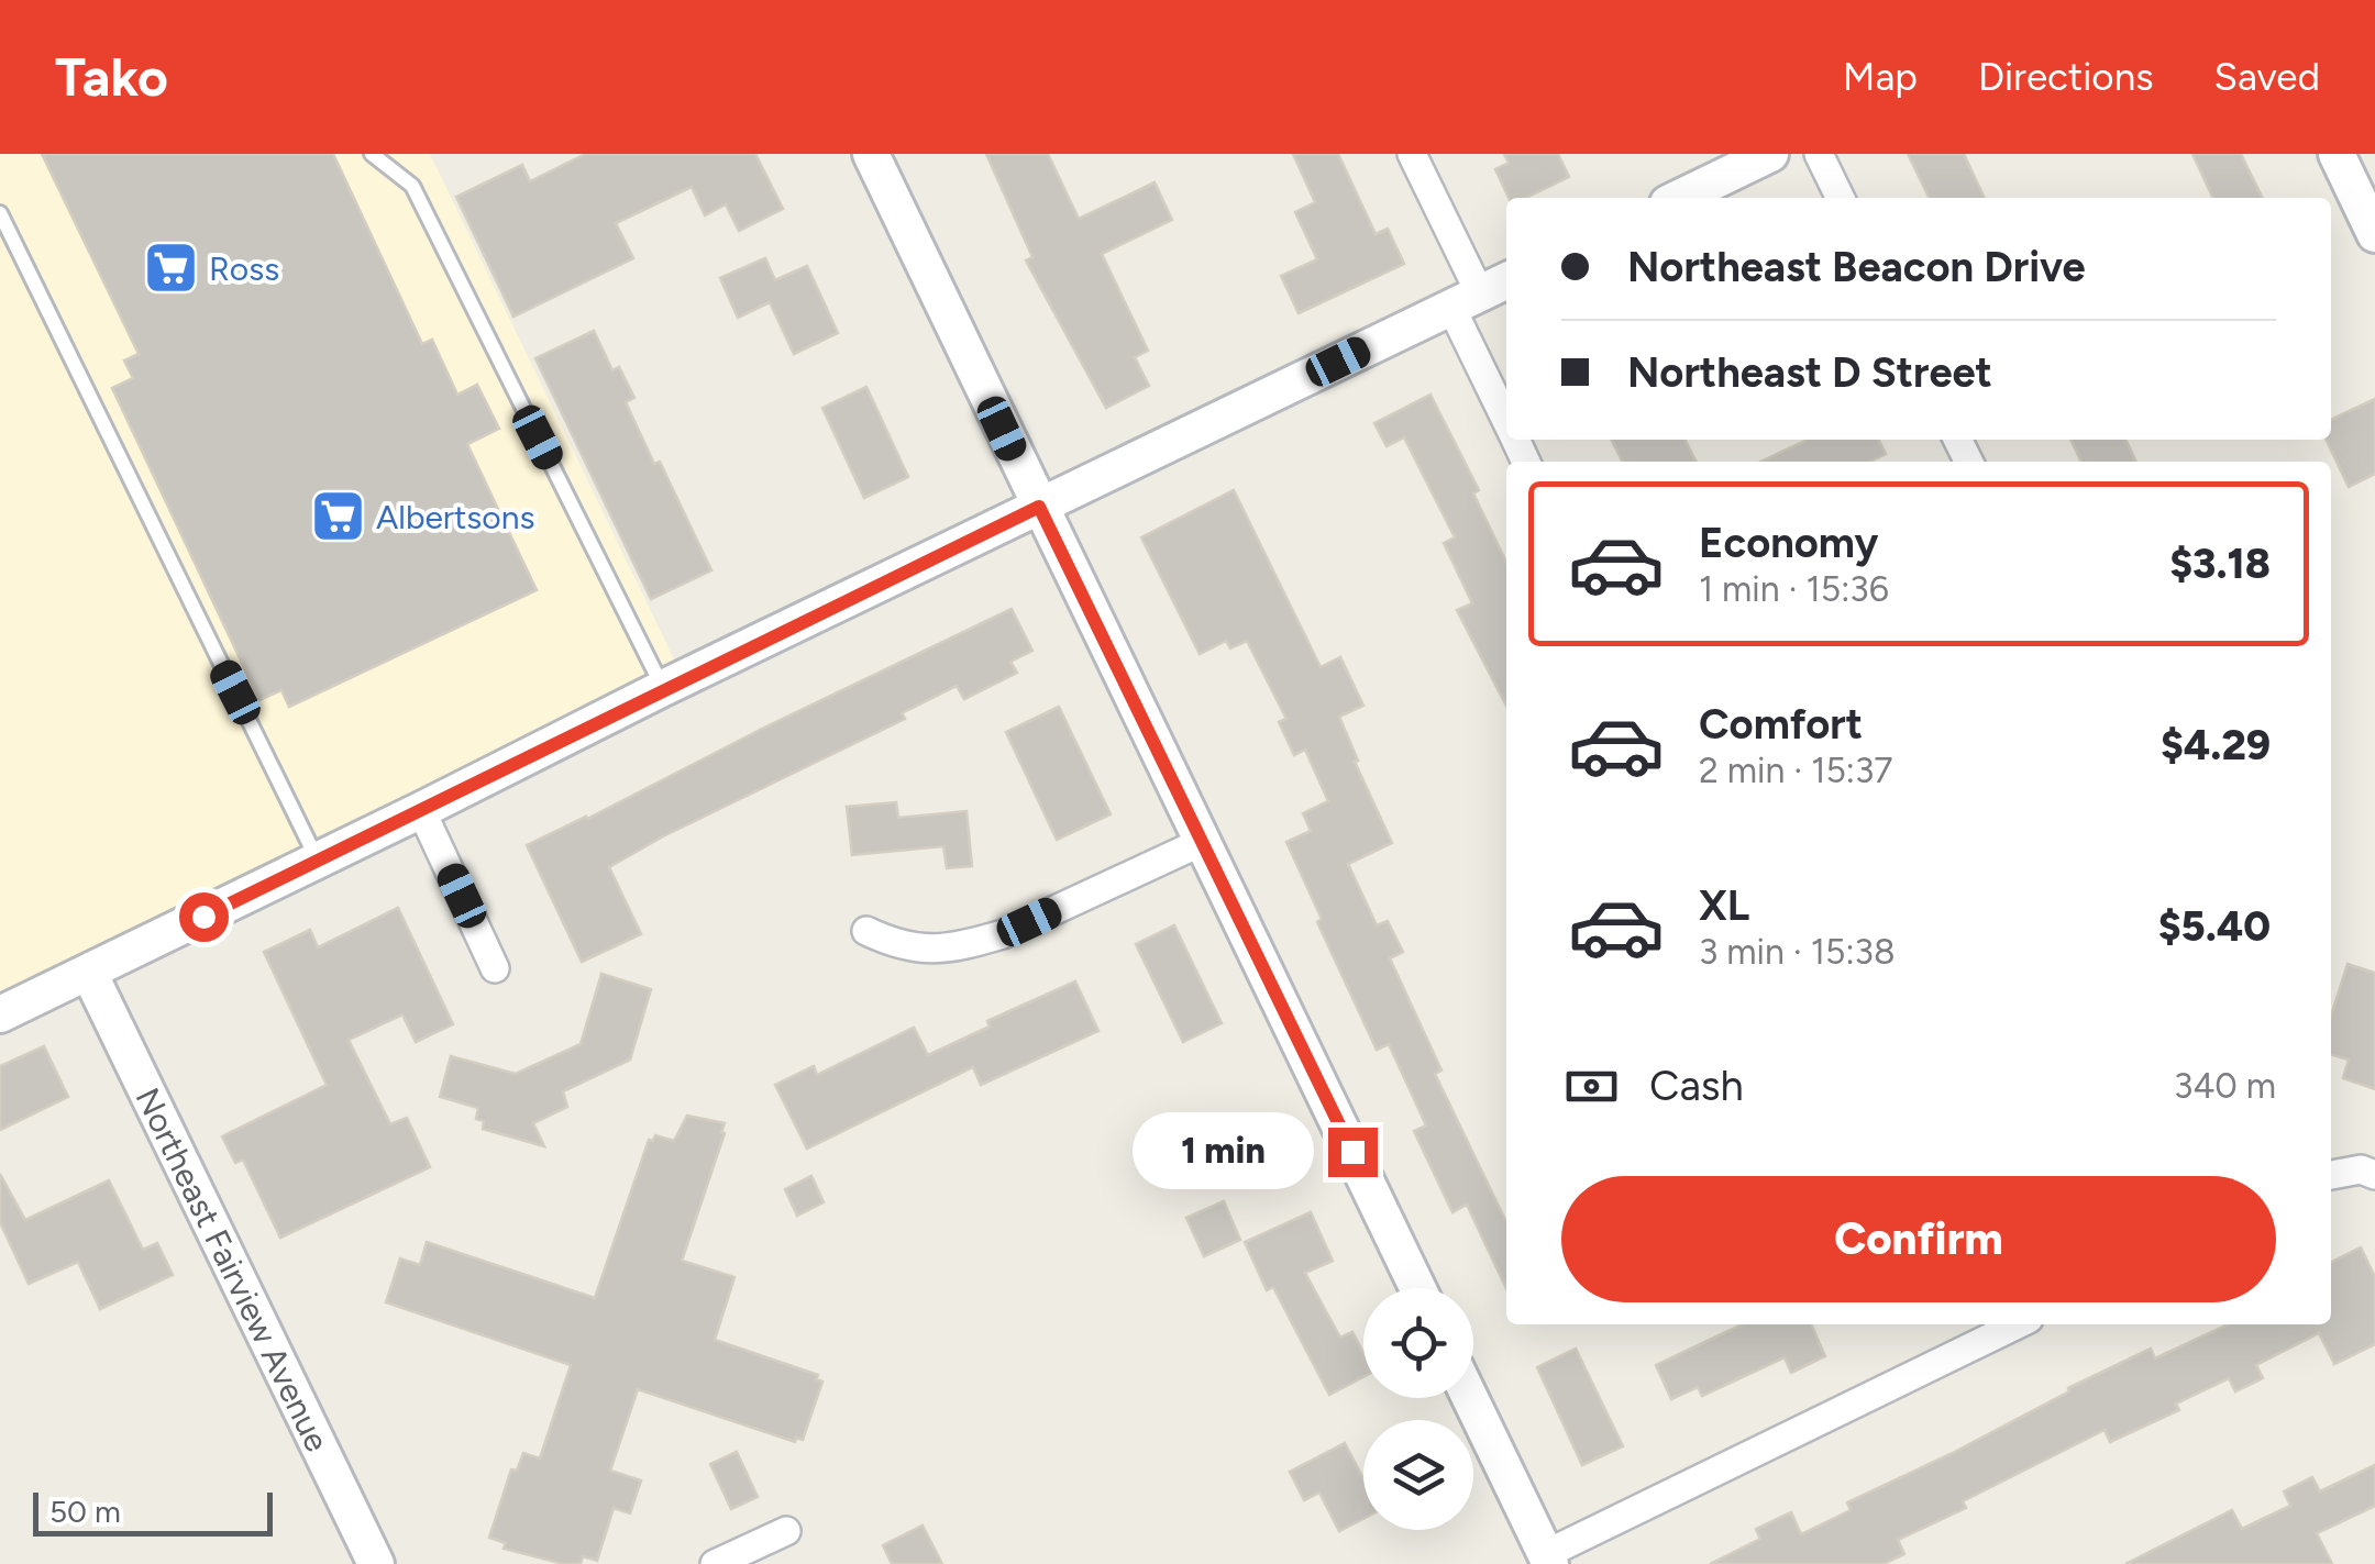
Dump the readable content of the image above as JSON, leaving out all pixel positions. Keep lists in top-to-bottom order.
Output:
{
  "streets": {
    "street": ["Northeast Fairview Avenue"]
  },
  "places": {
    "supermarket": ["Ross", "Albertsons"]
  },
  "scale_bar": "50 m",
  "page": {
    "header": "Tako",
    "nav": ["Map", "Directions", "Saved"],
    "banner": ["Northeast Beacon Drive", "Northeast D Street"],
    "list": [
      {
        "name": "Economy",
        "note": "1 min · 15:36",
        "value": "$3.18"
      },
      {
        "name": "Comfort",
        "note": "2 min · 15:37",
        "value": "$4.29"
      },
      {
        "name": "XL",
        "note": "3 min · 15:38",
        "value": "$5.40"
      }
    ],
    "pay": ["Cash", "340 m"],
    "bubble": "1 min",
    "buttons": "Confirm",
    "scale": "50 m"
  }
}
